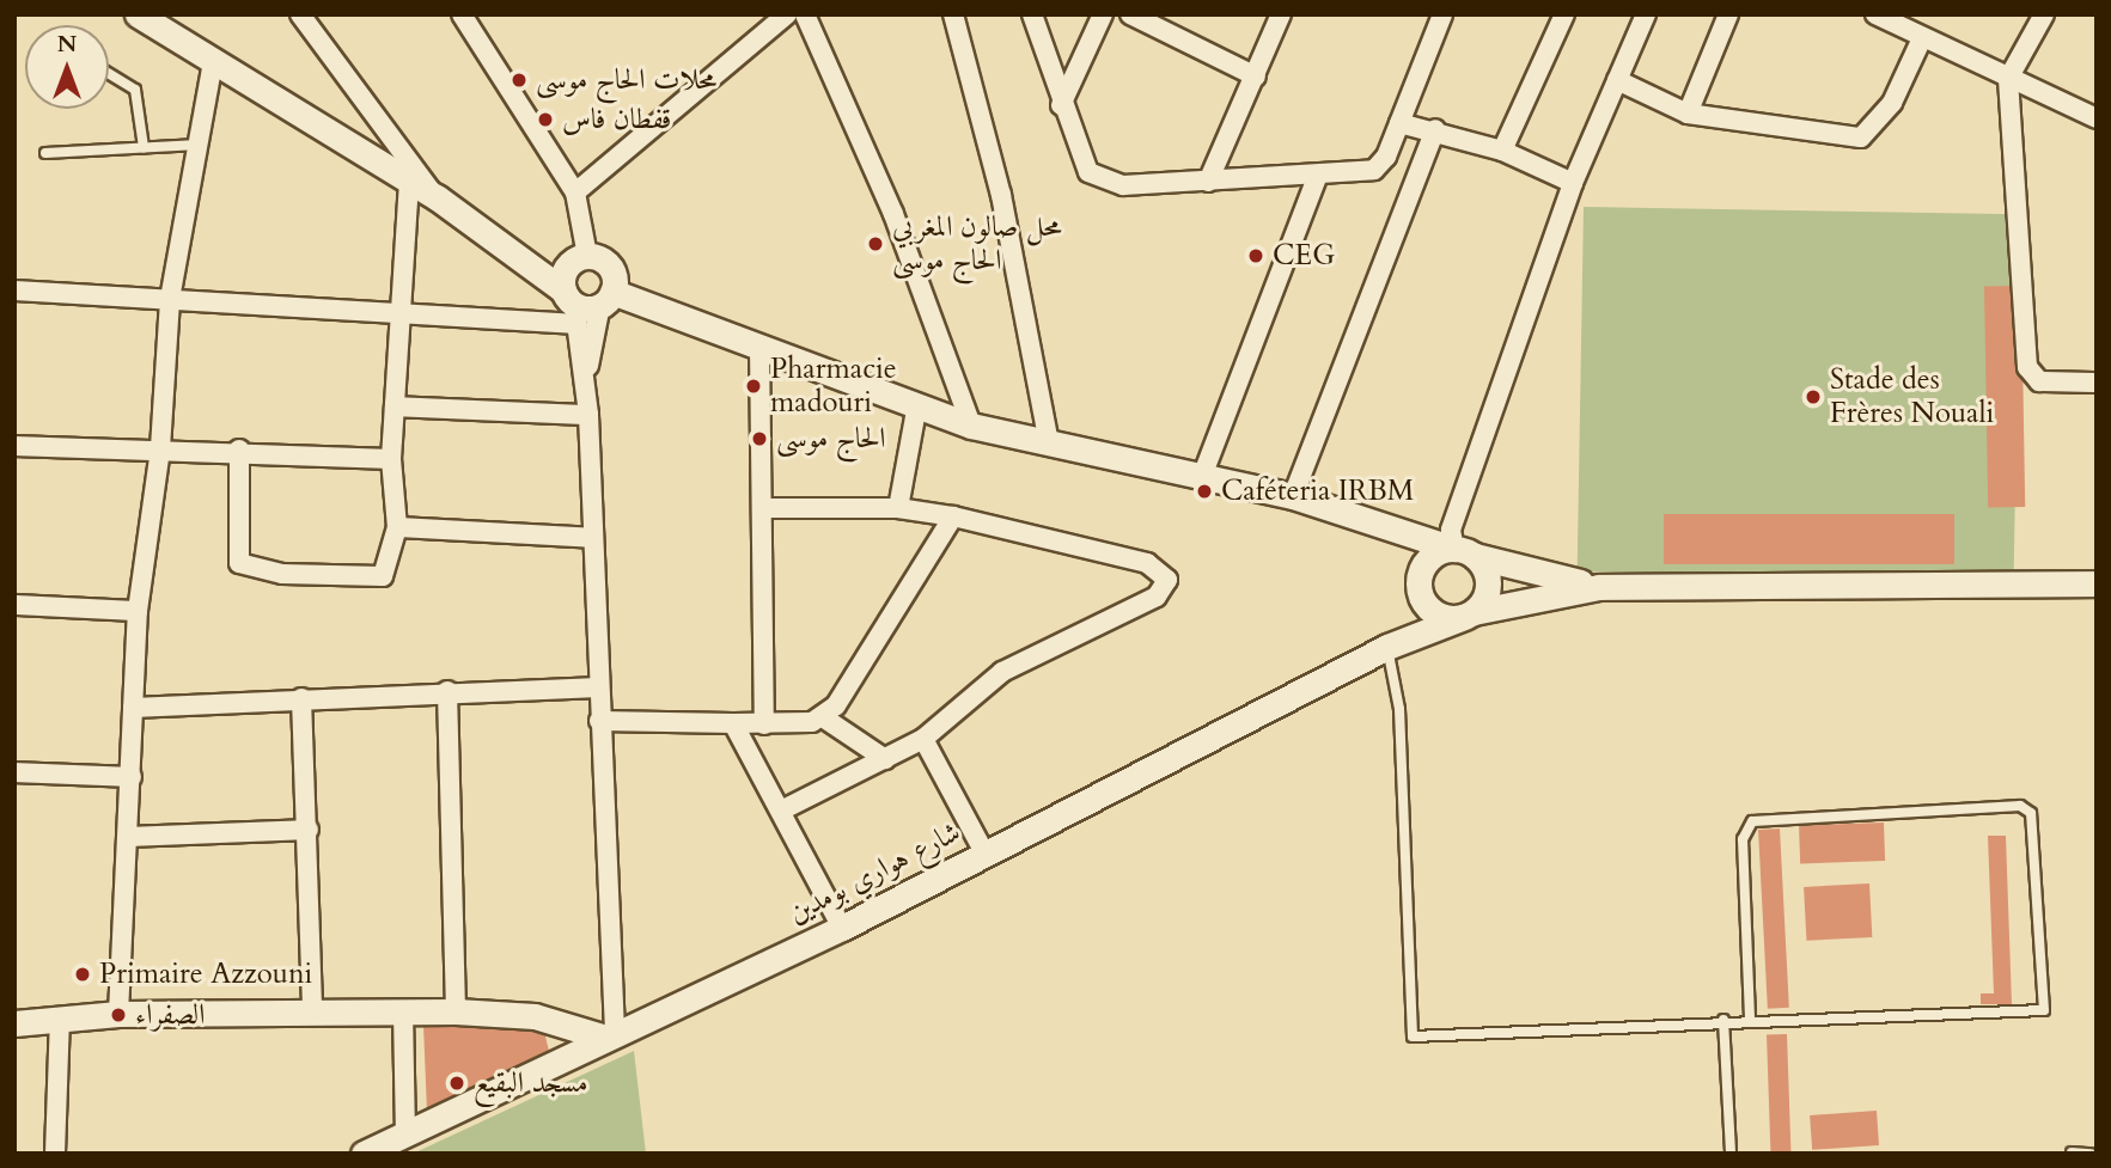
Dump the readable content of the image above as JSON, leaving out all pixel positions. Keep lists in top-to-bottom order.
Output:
{
  "streets": {
    "street": ["شارع هواري بومدين"]
  },
  "places": [
    "محلات الحاج موسى",
    "قفطان فاس",
    "محل صالون المغربي الحاج موسى",
    "CEG",
    "Pharmacie madouri",
    "Stade des Frères Nouali",
    "الحاج موسى",
    "Caféteria IRBM",
    "Primaire Azzouni",
    "الصفراء",
    "مسجد البقيع"
  ],
  "north": "top"
}
